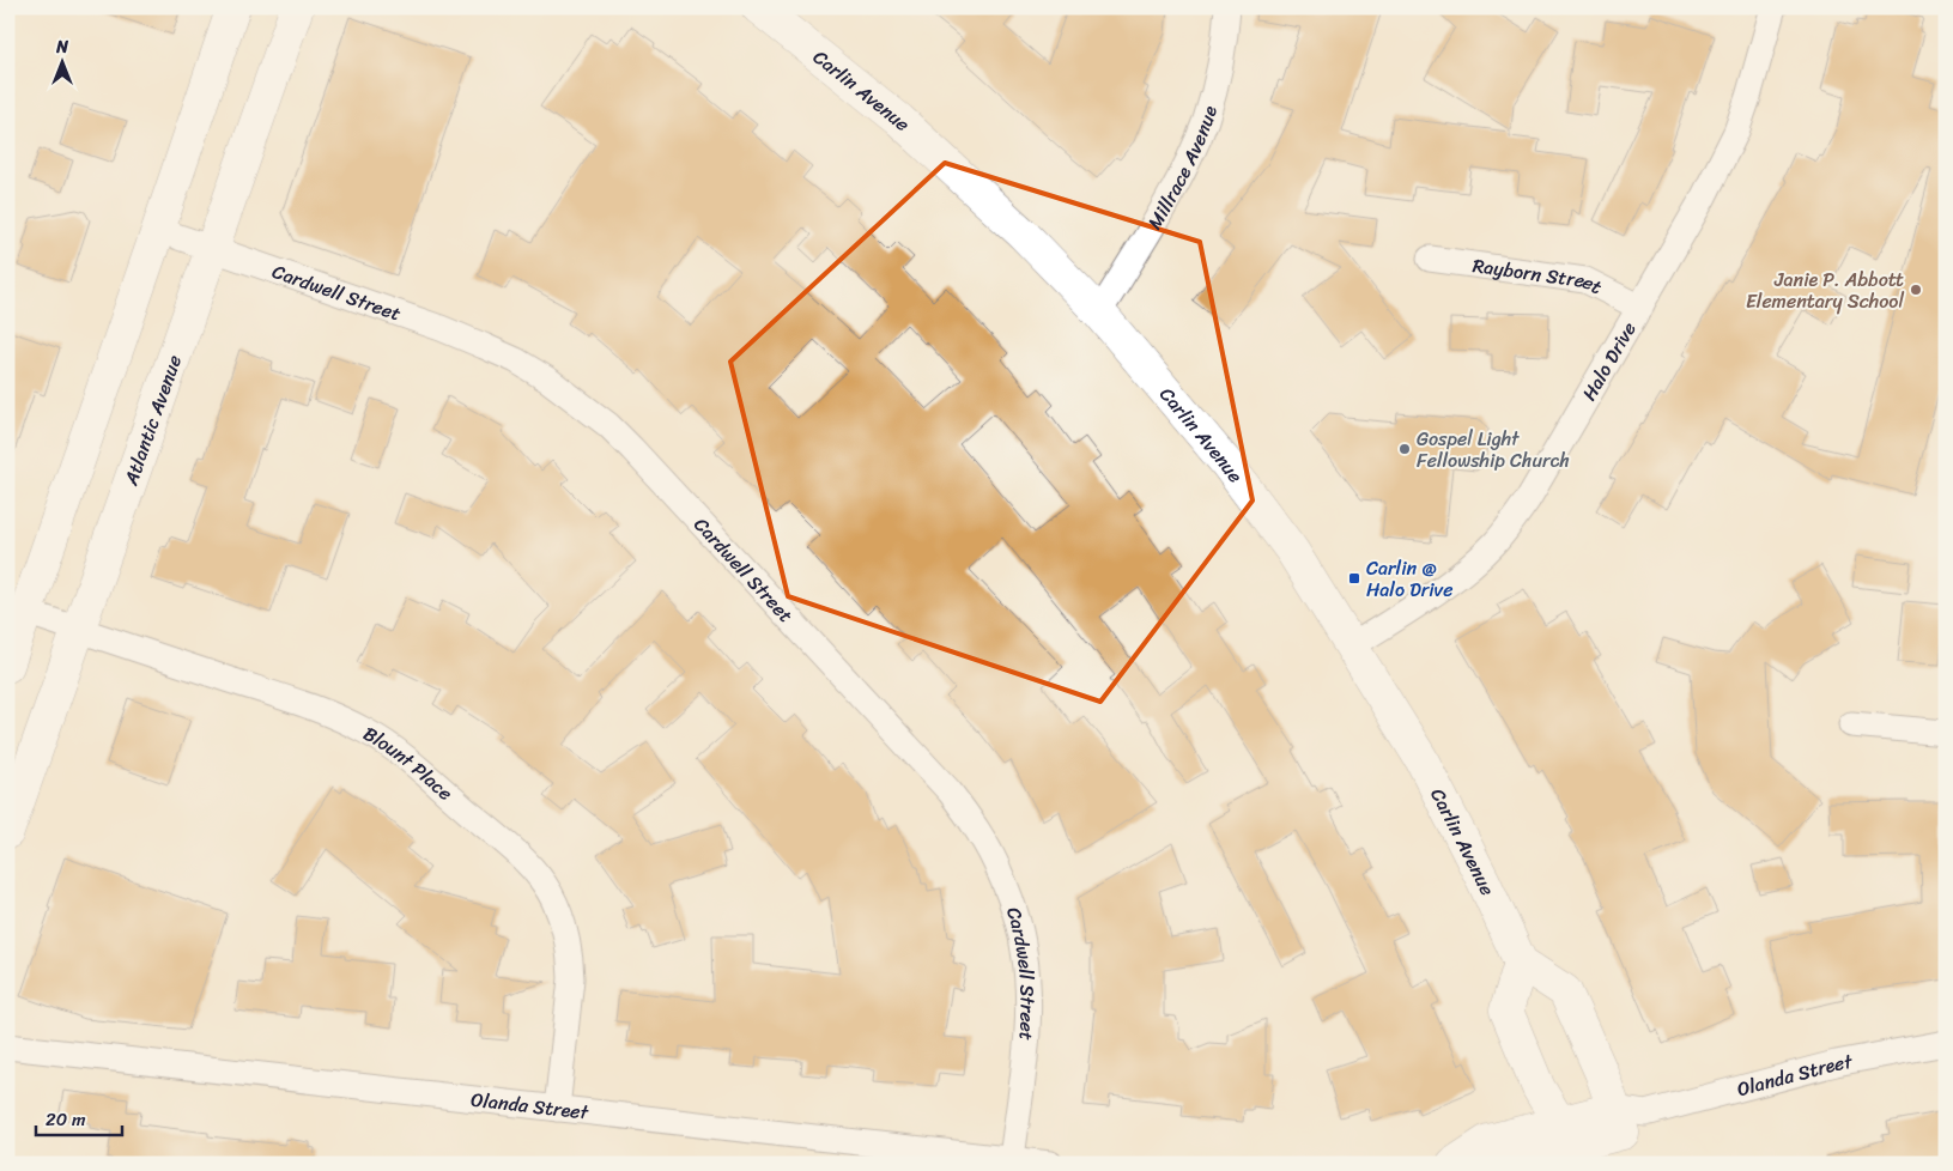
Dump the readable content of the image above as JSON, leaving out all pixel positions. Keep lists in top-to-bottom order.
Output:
{
  "streets": {
    "street": [
      "Carlin Avenue",
      "Millrace Avenue",
      "Rayborn Street",
      "Cardwell Street",
      "Halo Drive",
      "Atlantic Avenue",
      "Blount Place",
      "Olanda Street"
    ]
  },
  "crossings": [
    ["Carlin Avenue", "Millrace Avenue"],
    ["Carlin Avenue", "Halo Drive"],
    ["Rayborn Street", "Halo Drive"],
    ["Cardwell Street", "Atlantic Avenue"],
    ["Cardwell Street", "Olanda Street"],
    ["Atlantic Avenue", "Blount Place"],
    ["Blount Place", "Olanda Street"]
  ],
  "places": {
    "other": ["Janie P. Abbott Elementary School", "Gospel Light Fellowship Church"],
    "transit": ["Carlin @ Halo Drive"]
  },
  "scale_bar": "20 m",
  "north": "top"
}
